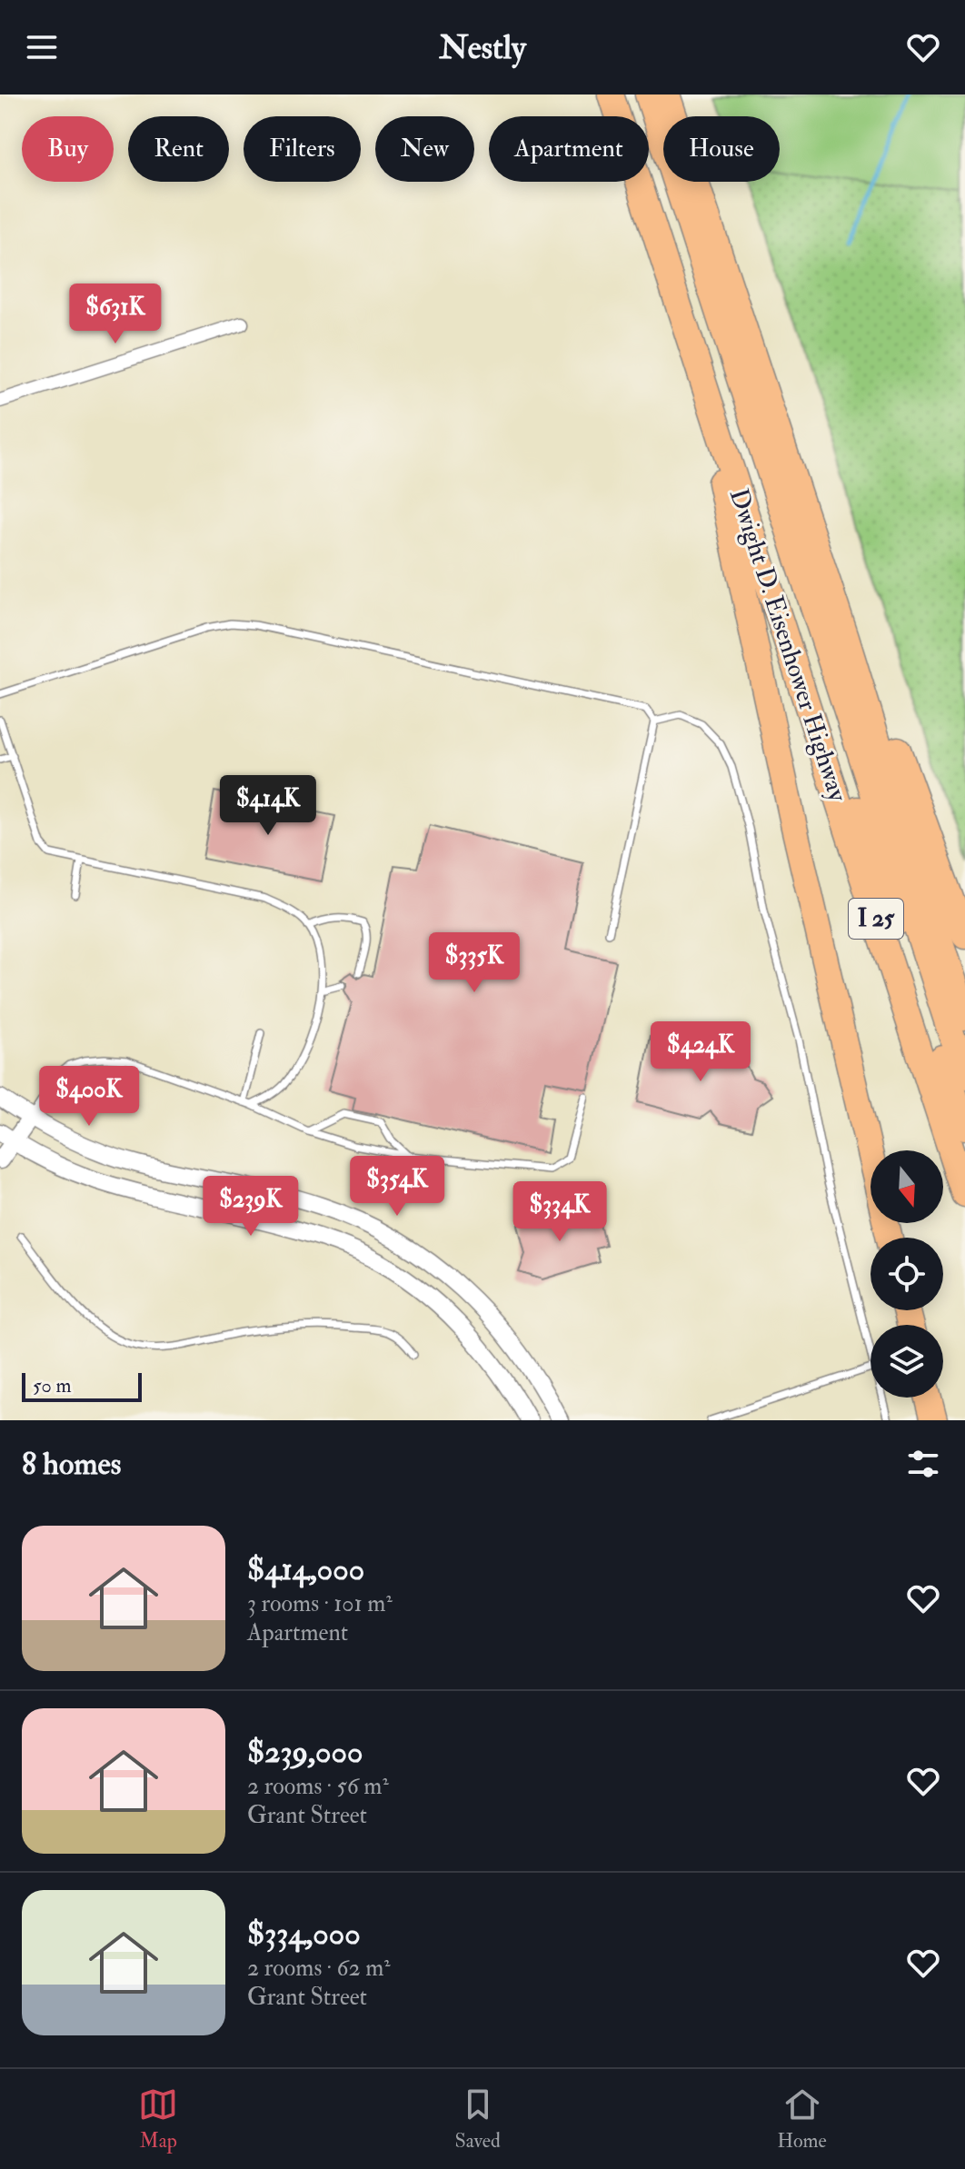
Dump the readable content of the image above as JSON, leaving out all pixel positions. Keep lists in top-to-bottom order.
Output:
{
  "streets": {
    "highway": ["Dwight D. Eisenhower Highway", "I 25"]
  },
  "scale_bar": "50 m",
  "north": "bottom",
  "page": {
    "header": "Nestly",
    "chip": [
      "Buy",
      "Rent",
      "Filters",
      "New",
      "Apartment",
      "House"
    ],
    "price": [
      "$631K",
      "$414K",
      "$335K",
      "$424K",
      "$400K",
      "$354K",
      "$239K",
      "$334K"
    ],
    "scale": "50 m",
    "heading": "8 homes",
    "list": [
      {
        "name": "$414,000",
        "note": "3 rooms · 101 m² · Apartment"
      },
      {
        "name": "$239,000",
        "note": "2 rooms · 56 m² · Grant Street"
      },
      {
        "name": "$334,000",
        "note": "2 rooms · 62 m² · Grant Street"
      }
    ],
    "tabs": ["Map", "Saved", "Home"]
  }
}
